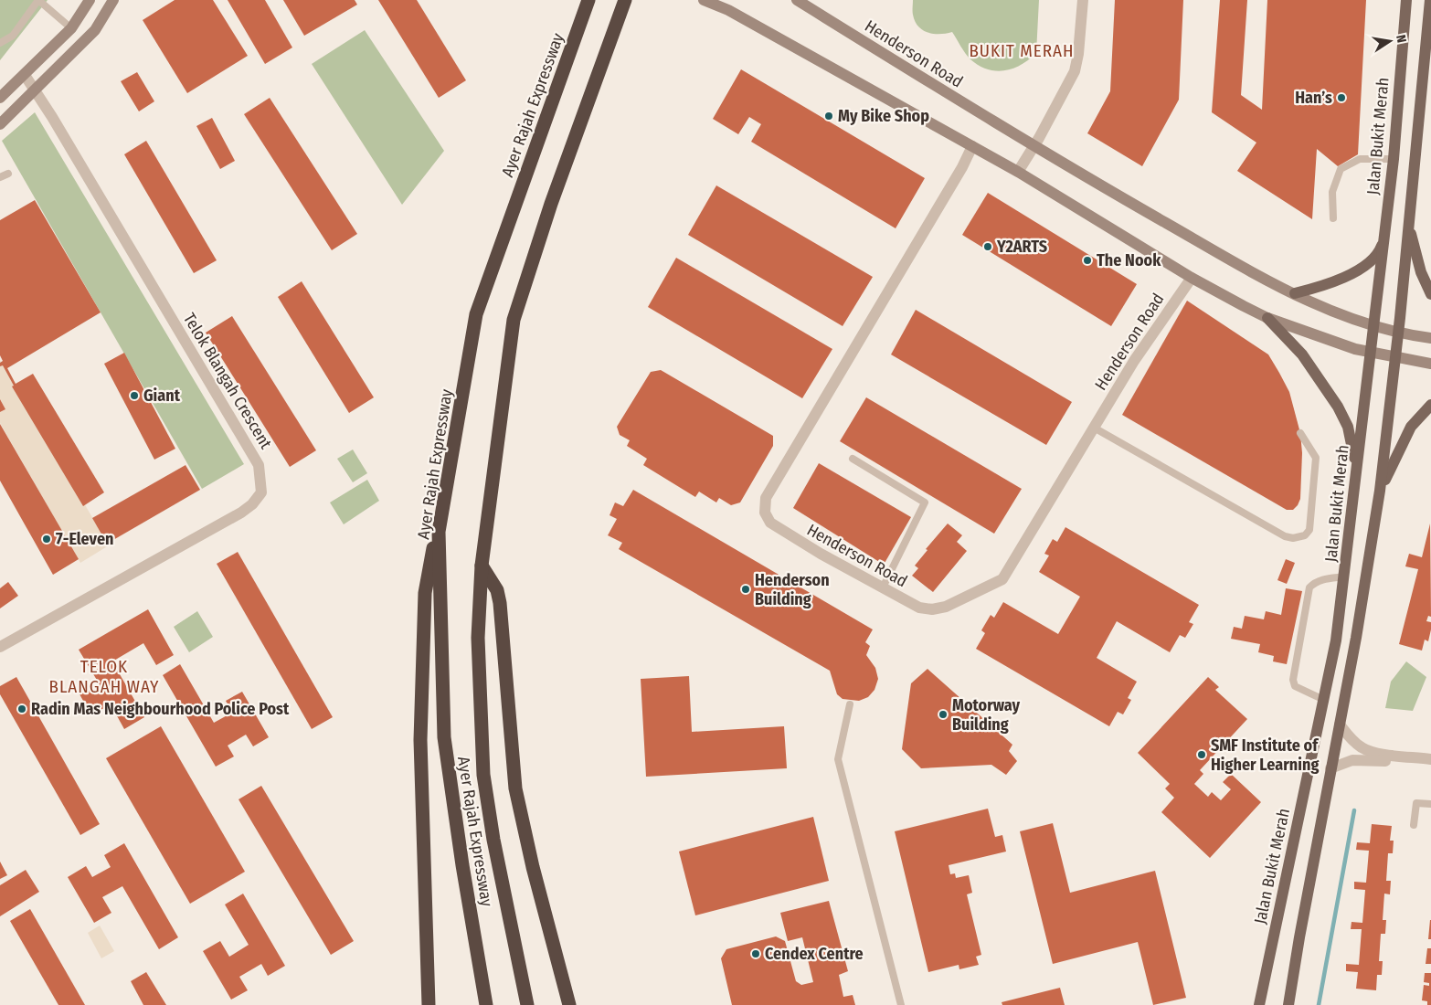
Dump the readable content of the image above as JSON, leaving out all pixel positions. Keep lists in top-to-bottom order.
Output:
{
  "streets": {
    "highway": ["Ayer Rajah Expressway"],
    "main road": ["Henderson Road", "Jalan Bukit Merah"],
    "street": ["Telok Blangah Crescent"]
  },
  "crossings": [
    ["Henderson Road", "Jalan Bukit Merah"]
  ],
  "districts": ["BUKIT MERAH", "TELOK BLANGAH WAY"],
  "places": [
    "Han’s",
    "My Bike Shop",
    "Y2ARTS",
    "The Nook",
    "Giant",
    "7-Eleven",
    "Henderson Building",
    "Radin Mas Neighbourhood Police Post",
    "Motorway Building",
    "SMF Institute of Higher Learning",
    "Cendex Centre"
  ],
  "north": "right"
}
